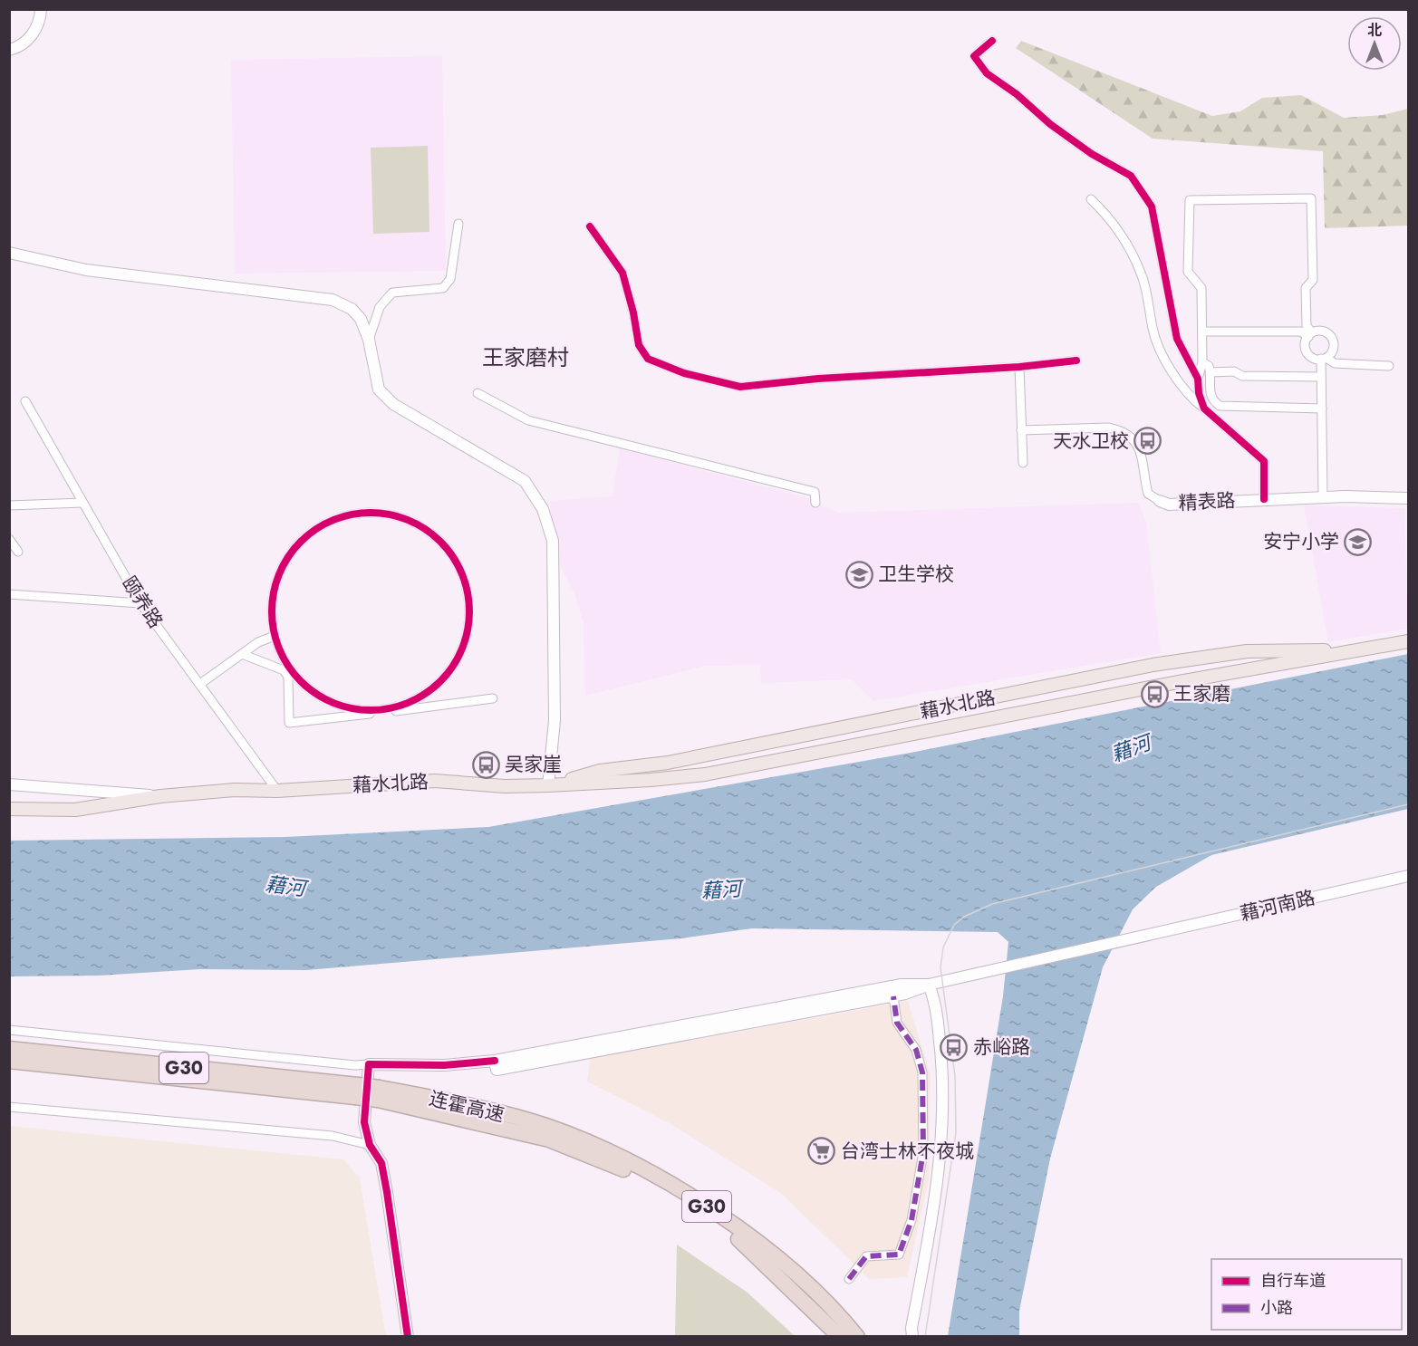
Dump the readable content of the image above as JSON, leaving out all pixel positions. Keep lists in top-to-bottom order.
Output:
{
  "streets": {
    "highway": ["G30", "连霍高速"],
    "main road": ["精表路", "藉水北路", "藉河南路"],
    "street": ["颐养路"]
  },
  "crossings": [
    ["颐养路", "藉水北路"]
  ],
  "districts": ["王家磨村"],
  "water": ["藉河"],
  "places": {
    "bus stop": [
      "天水卫校",
      "王家磨",
      "吴家崖",
      "赤峪路"
    ],
    "school or university": ["安宁小学", "卫生学校"],
    "supermarket": ["台湾士林不夜城"]
  },
  "legend": ["自行车道", "小路"],
  "north": "top"
}
